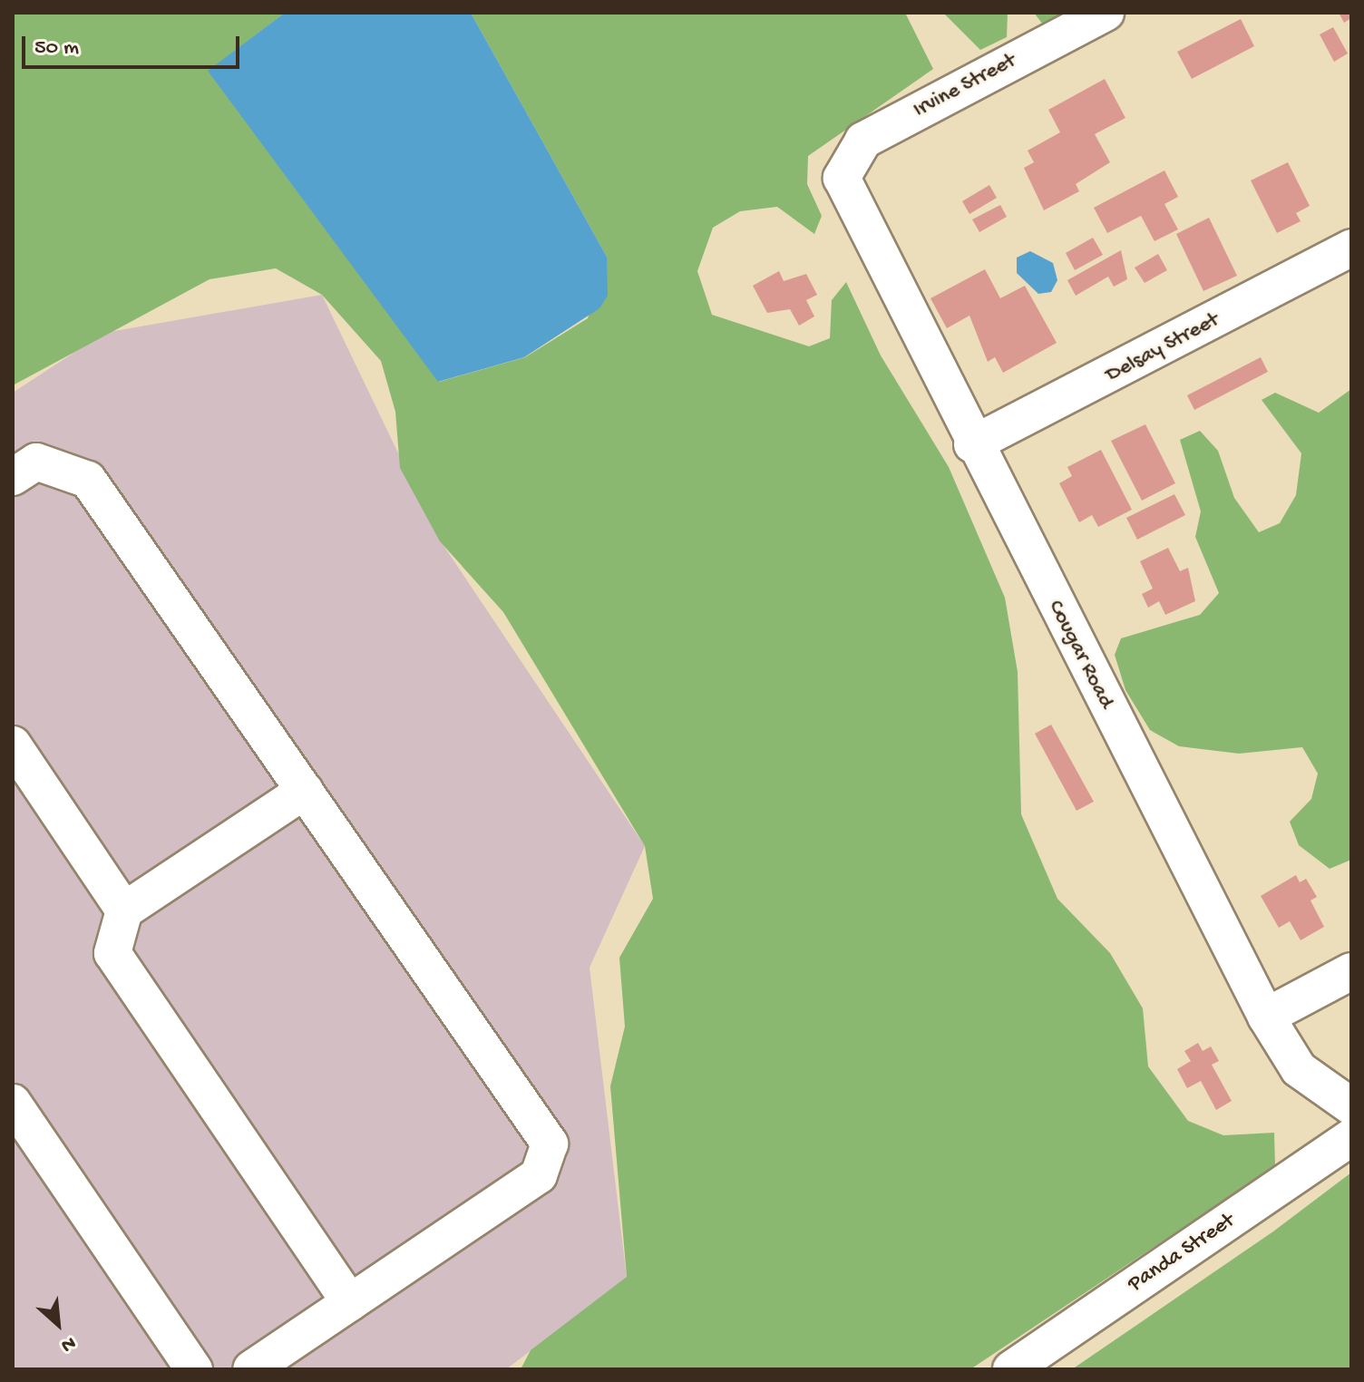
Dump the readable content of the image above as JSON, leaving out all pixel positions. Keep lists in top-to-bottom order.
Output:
{
  "streets": {
    "street": [
      "Irvine Street",
      "Delsay Street",
      "Cougar Road",
      "Panda Street"
    ]
  },
  "crossings": [
    ["Irvine Street", "Cougar Road"],
    ["Delsay Street", "Cougar Road"]
  ],
  "scale_bar": "50 m",
  "north": "bottom right"
}
